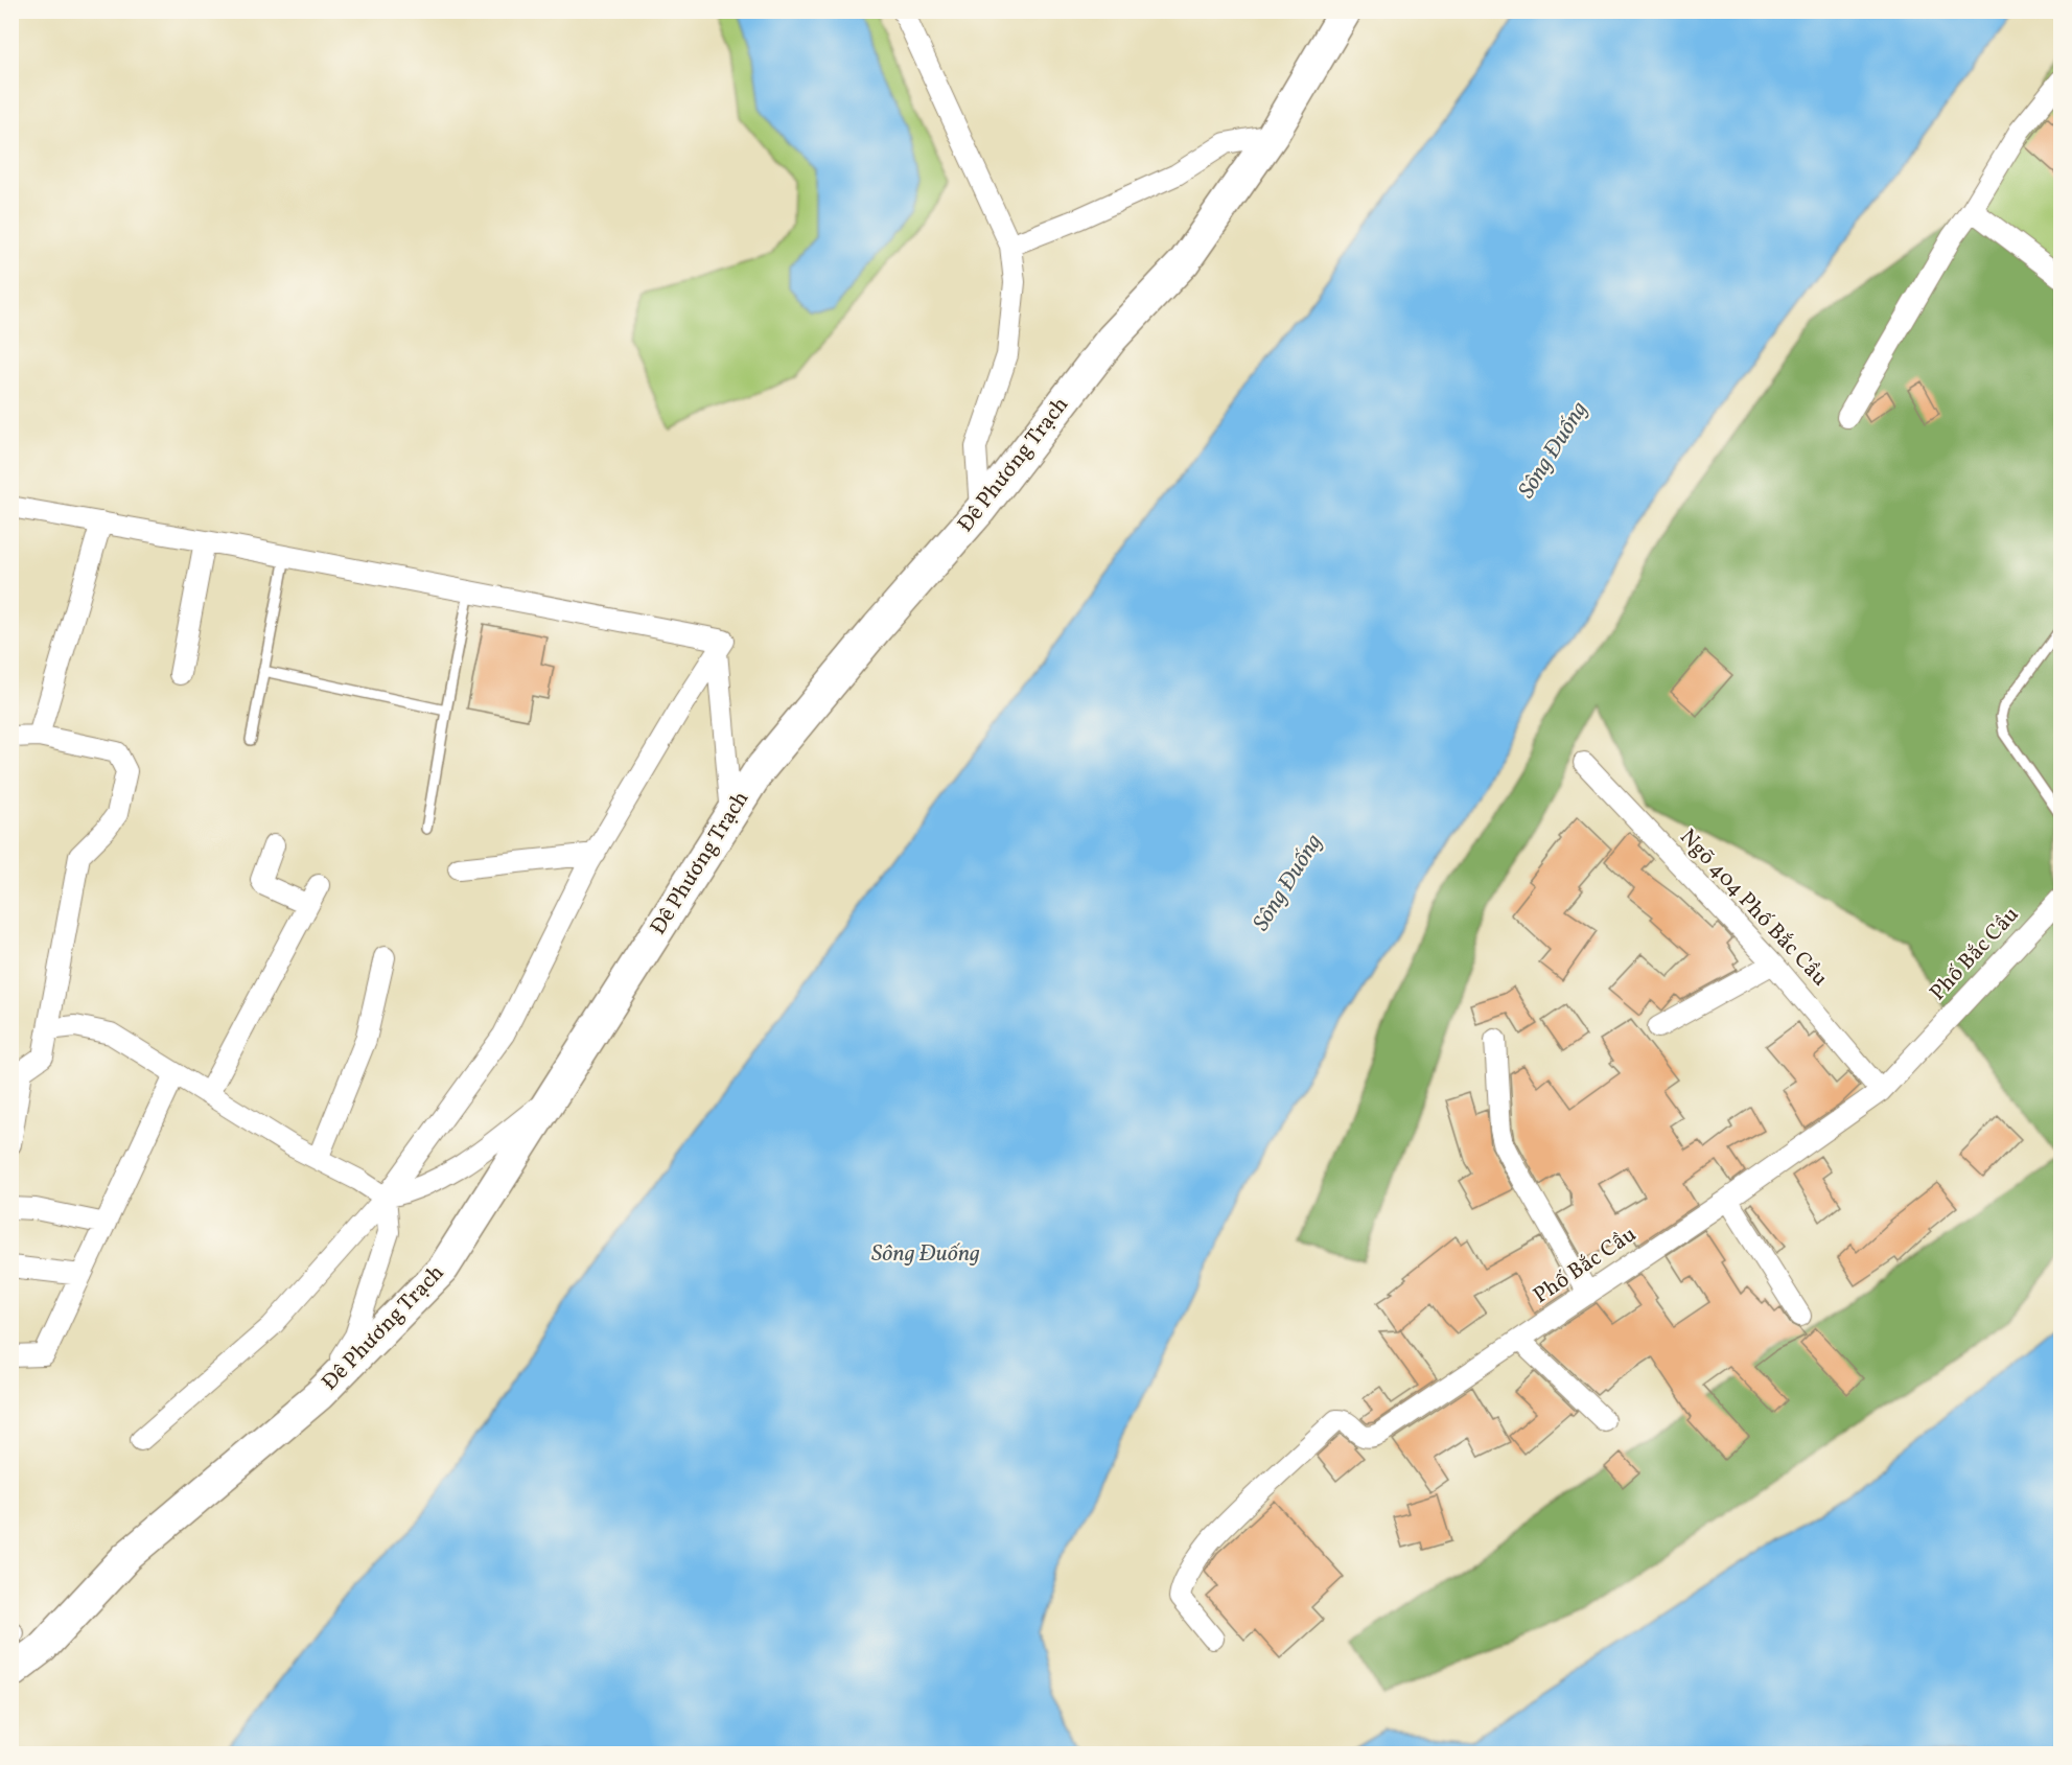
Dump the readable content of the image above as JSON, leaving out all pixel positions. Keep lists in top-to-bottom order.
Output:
{
  "streets": {
    "main road": ["Đê Phương Trạch"],
    "street": ["Ngõ 404 Phố Bắc Cầu", "Phố Bắc Cầu"]
  },
  "crossings": [
    ["Ngõ 404 Phố Bắc Cầu", "Phố Bắc Cầu"]
  ],
  "water": ["Sông Đuống"]
}
